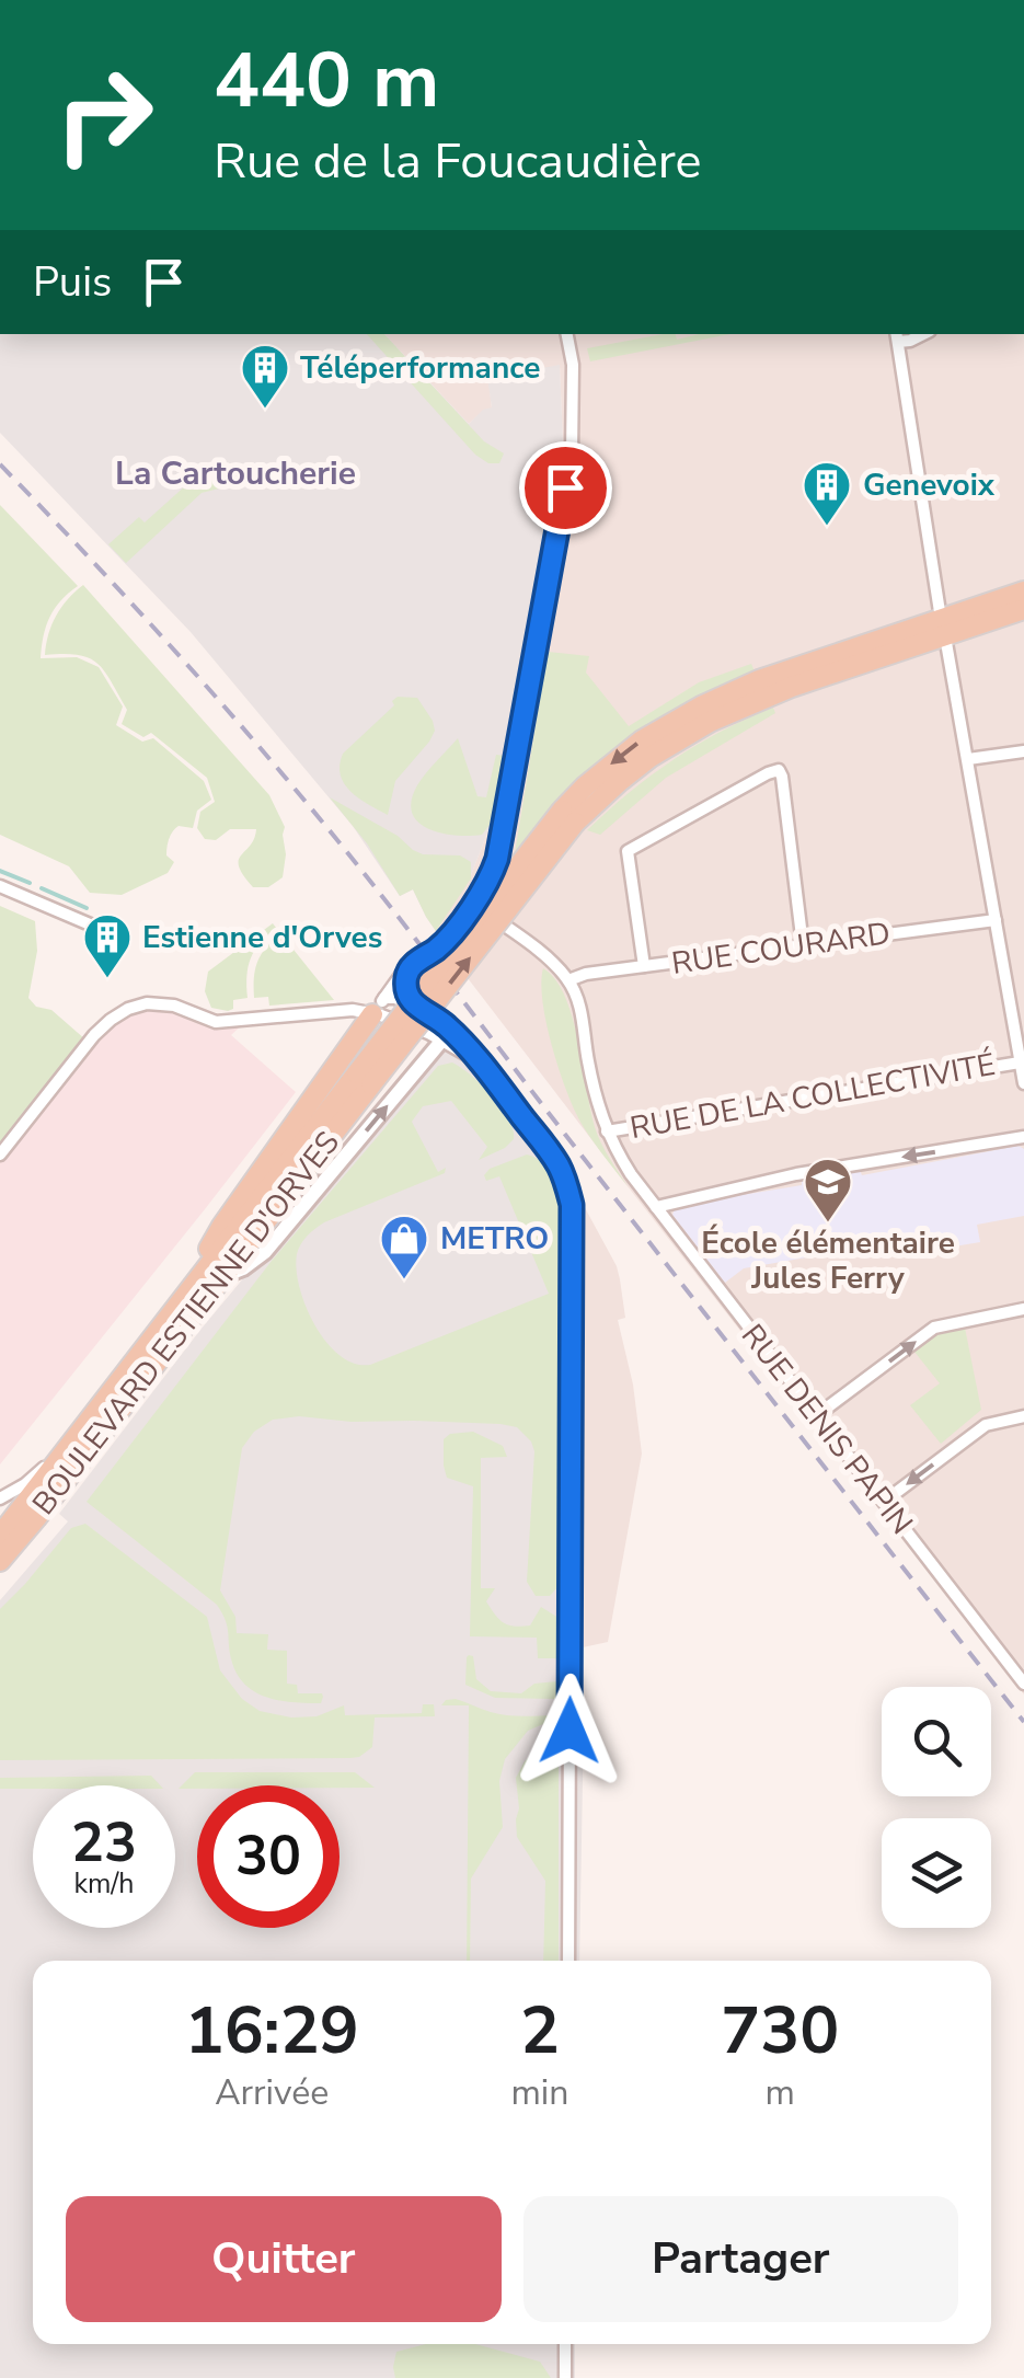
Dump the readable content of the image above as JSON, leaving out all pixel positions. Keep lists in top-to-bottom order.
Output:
{
  "streets": {
    "main road": ["BOULEVARD ESTIENNE D'ORVES"],
    "street": ["RUE COURARD", "RUE DE LA COLLECTIVITÉ", "RUE DENIS PAPIN"]
  },
  "crossings": [
    ["RUE COURARD", "RUE DENIS PAPIN"],
    ["RUE DE LA COLLECTIVITÉ", "RUE DENIS PAPIN"]
  ],
  "districts": ["La Cartoucherie"],
  "places": {
    "building": ["Téléperformance", "Genevoix", "Estienne d'Orves"],
    "school or university": ["École élémentaire Jules Ferry"],
    "shop": ["METRO"]
  },
  "page": {
    "turn": ["440 m", "Rue de la Foucaudière"],
    "then": "Puis",
    "speed": "23 km/h",
    "limit": "30",
    "eta": [
      "16:29",
      "Arrivée",
      "2",
      "min",
      "730",
      "m"
    ],
    "buttons": ["Quitter", "Partager"]
  }
}
